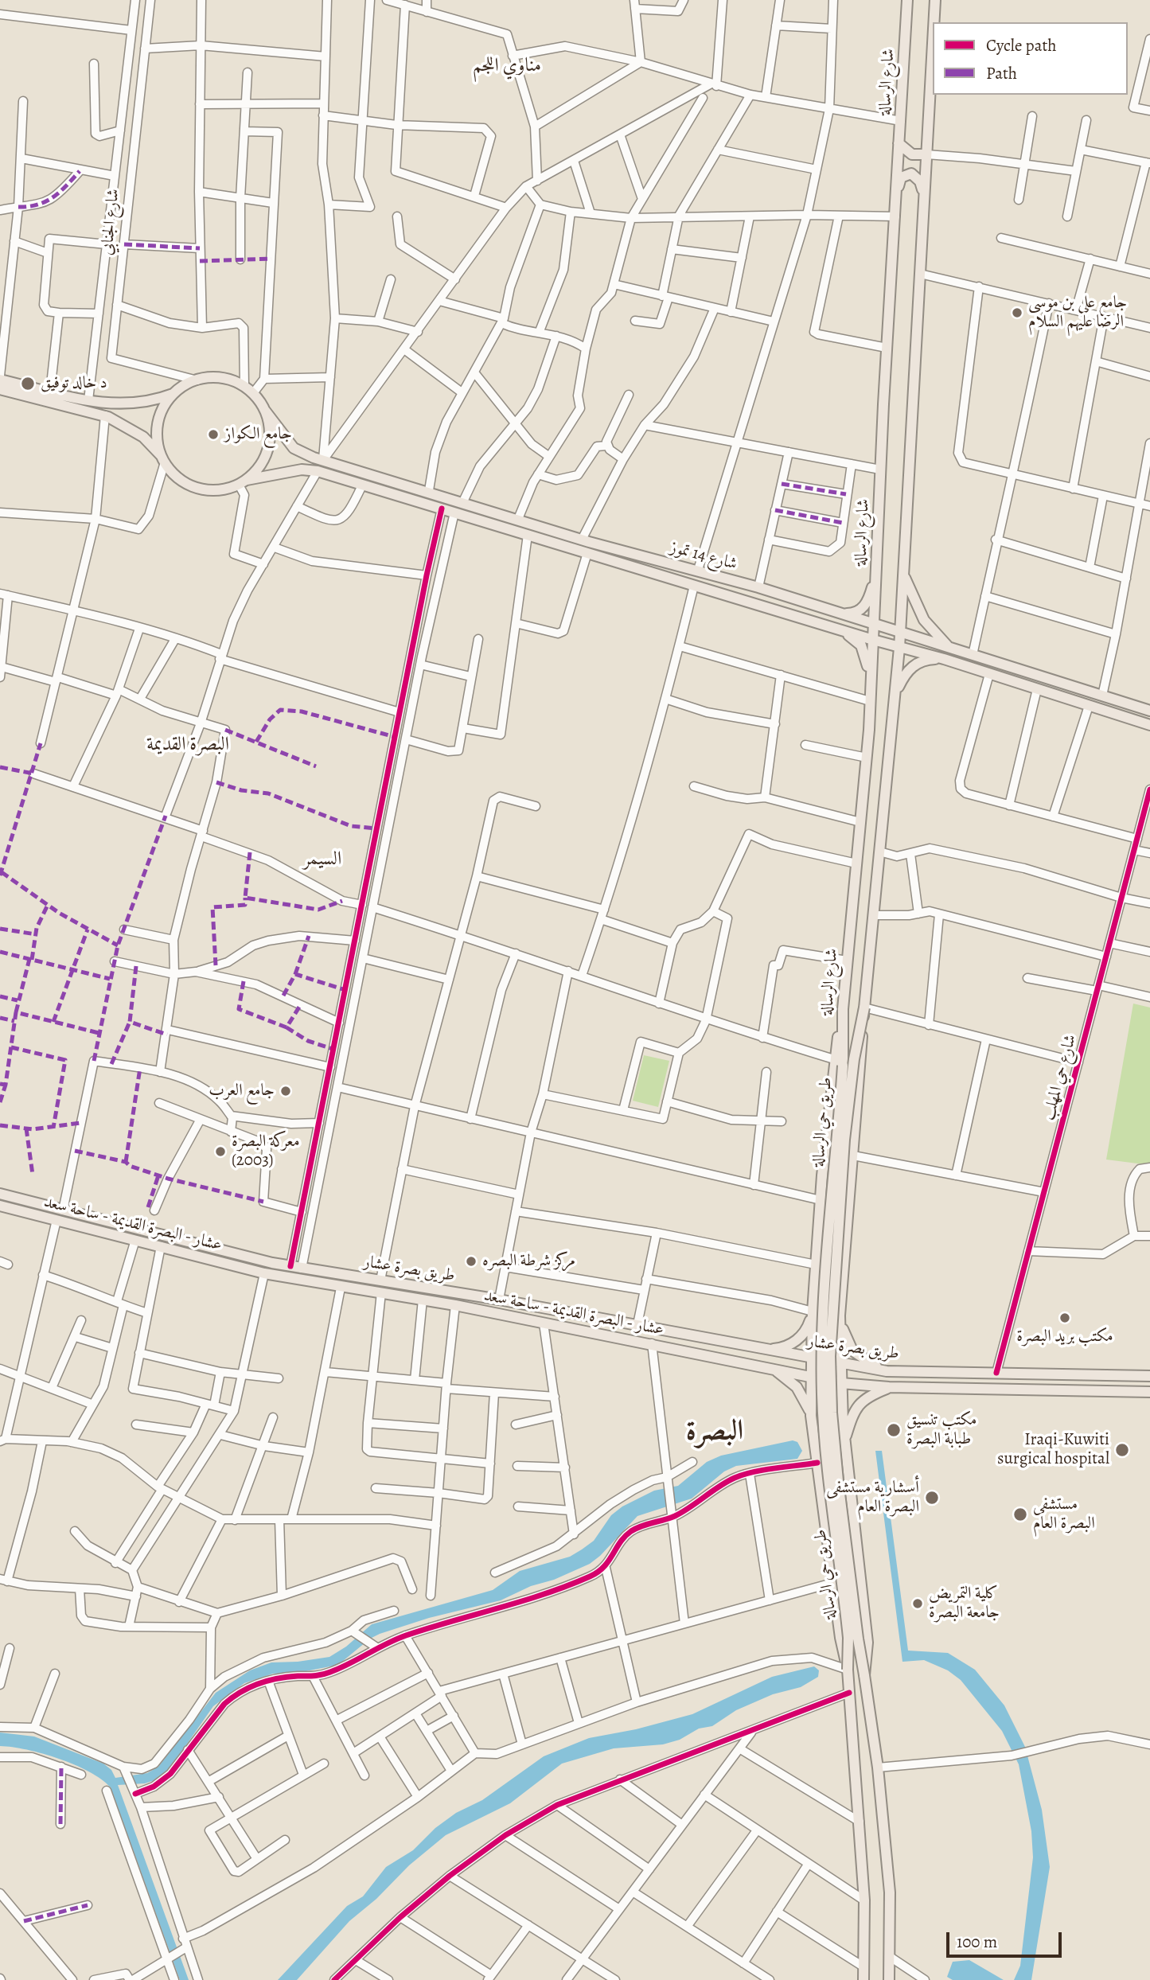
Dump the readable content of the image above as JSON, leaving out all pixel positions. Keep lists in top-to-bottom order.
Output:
{
  "streets": {
    "main road": [
      "شارع الرسالة",
      "شارع 14 تموز",
      "طريق حي الرسالة",
      "عشار - البصرة القديمة - ساحة سعد",
      "طريق بصرة عشار"
    ],
    "street": ["شارع الجنابي", "شارع حي المهلب"]
  },
  "crossings": [
    ["شارع الرسالة", "شارع 14 تموز"],
    ["شارع الرسالة", "طريق حي الرسالة"],
    ["شارع الجنابي", "شارع 14 تموز"],
    ["شارع 14 تموز", "طريق حي الرسالة"],
    ["شارع حي المهلب", "طريق بصرة عشار"],
    ["طريق حي الرسالة", "عشار - البصرة القديمة - ساحة سعد"],
    ["طريق حي الرسالة", "طريق بصرة عشار"]
  ],
  "districts": [
    "مناوي اللجم",
    "البصرة القديمة",
    "السيمر",
    "البصرة"
  ],
  "places": [
    "جامع علي بن موسى الرضا عليهم السلام",
    "د خالد توفيق",
    "جامع الكواز",
    "جامع العرب",
    "معركة البصرة (2003)",
    "مركز شرطة البصره",
    "مكتب بريد البصرة",
    "مكتب تنسيق طبابة البصرة",
    "Iraqi-Kuwiti surgical hospital",
    "أسشارية مستشفى البصرة العام",
    "مستشفى البصرة العام",
    "كلية التمريض جامعة البصرة"
  ],
  "legend": ["Cycle path", "Path"],
  "scale_bar": "100 m"
}
